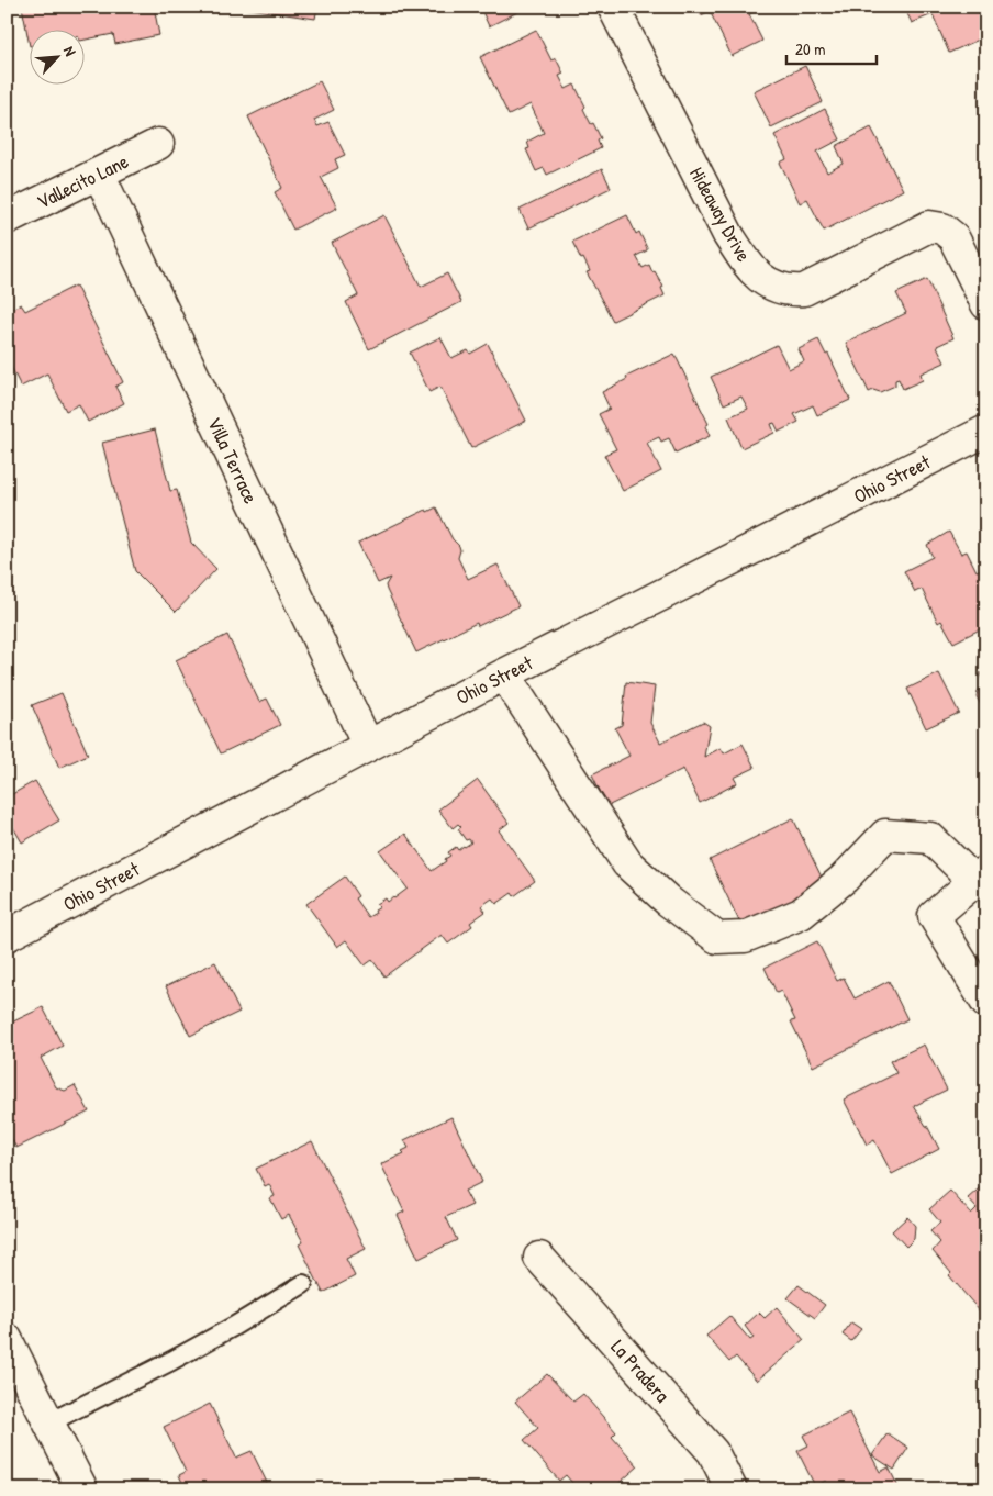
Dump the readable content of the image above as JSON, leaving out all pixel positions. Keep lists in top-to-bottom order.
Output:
{
  "streets": {
    "street": [
      "Vallecito Lane",
      "Hideaway Drive",
      "Villa Terrace",
      "Ohio Street",
      "La Pradera"
    ]
  },
  "crossings": [
    ["Vallecito Lane", "Villa Terrace"],
    ["Villa Terrace", "Ohio Street"]
  ],
  "scale_bar": "20 m",
  "north": "top right"
}
